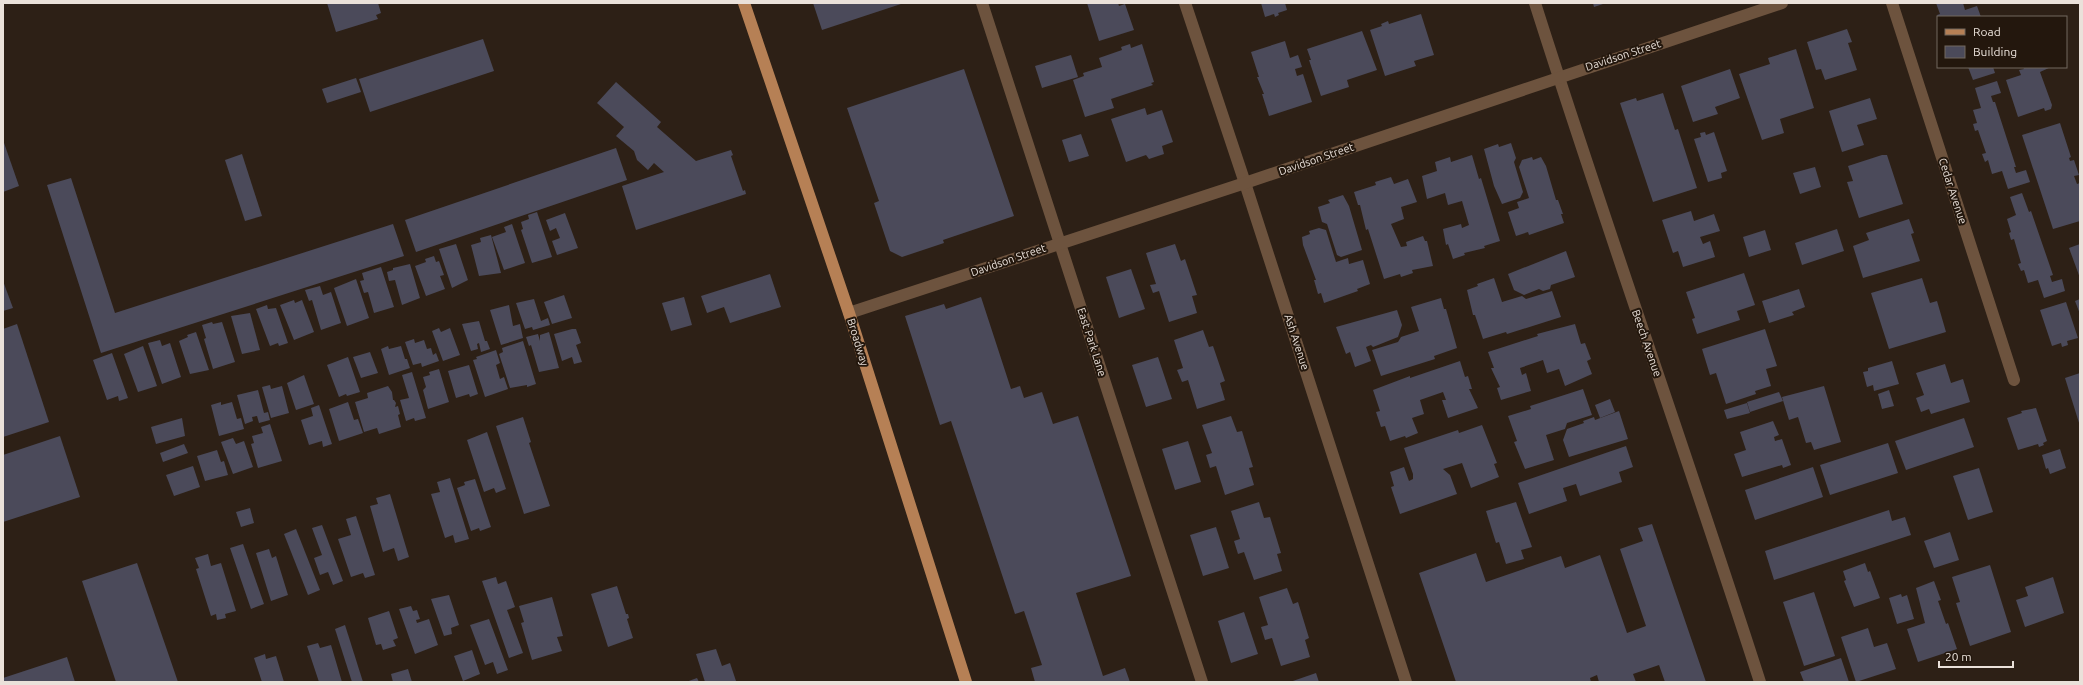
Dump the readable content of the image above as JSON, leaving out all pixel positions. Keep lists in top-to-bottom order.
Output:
{
  "streets": {
    "main road": ["Broadway"],
    "street": [
      "Davidson Street",
      "Cedar Avenue",
      "East Park Lane",
      "Ash Avenue",
      "Beech Avenue"
    ]
  },
  "crossings": [
    ["Davidson Street", "Broadway"],
    ["Davidson Street", "East Park Lane"],
    ["Davidson Street", "Ash Avenue"],
    ["Davidson Street", "Beech Avenue"]
  ],
  "legend": ["Road", "Building"],
  "scale_bar": "20 m"
}
